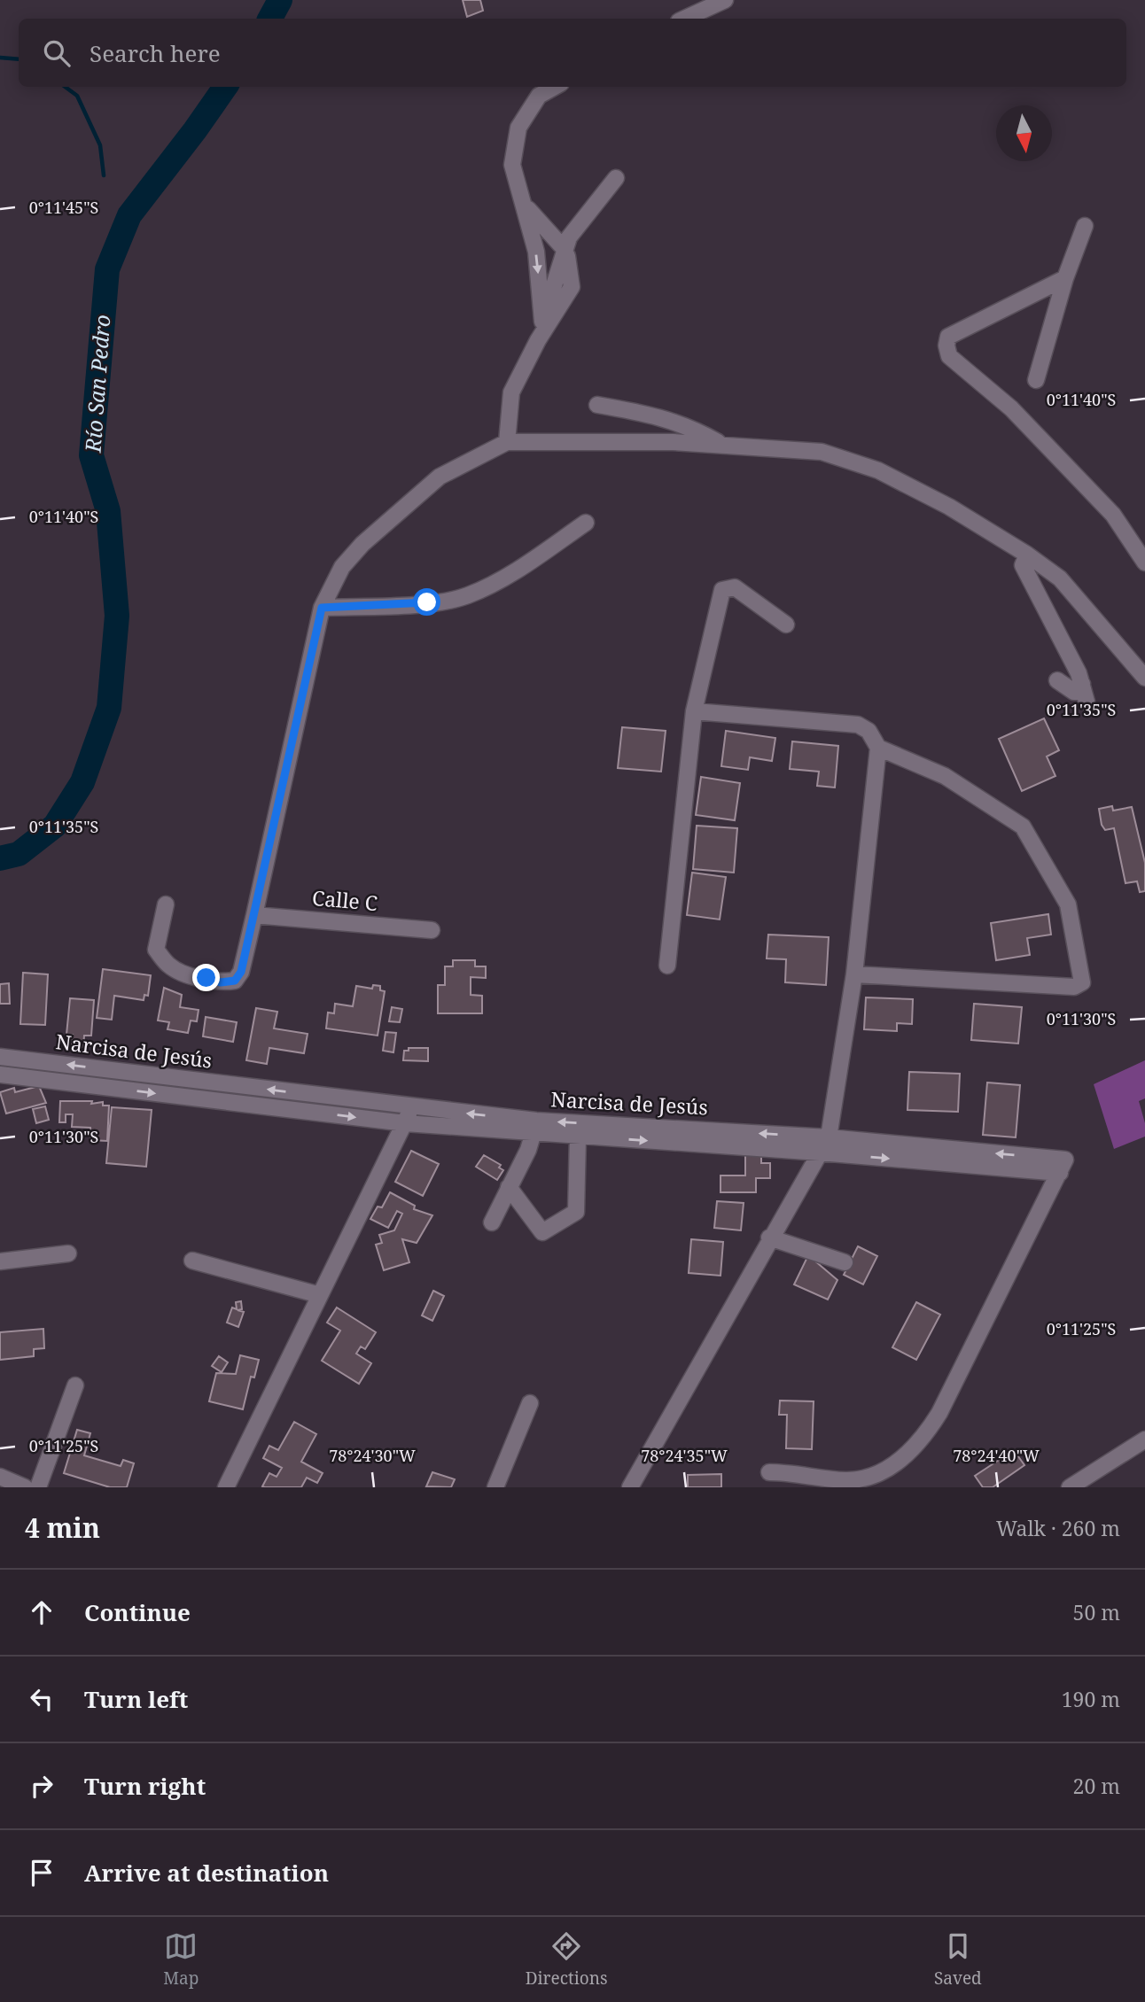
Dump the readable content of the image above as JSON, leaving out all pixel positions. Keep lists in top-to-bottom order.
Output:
{
  "streets": {
    "street": ["Calle C", "Narcisa de Jesús"]
  },
  "water": ["Río San Pedro"],
  "north": "bottom",
  "page": {
    "search": "Search here",
    "heading": ["4 min", "Walk · 260 m"],
    "list": [
      ["Continue", "50 m"],
      ["Turn left", "190 m"],
      ["Turn right", "20 m"],
      "Arrive at destination"
    ],
    "nav": ["Map", "Directions", "Saved"]
  },
  "coordinates": [
    "0°11'45\"S",
    "0°11'40\"S",
    "0°11'35\"S",
    "0°11'30\"S",
    "0°11'25\"S",
    "78°24'30\"W",
    "78°24'35\"W",
    "78°24'40\"W"
  ]
}
